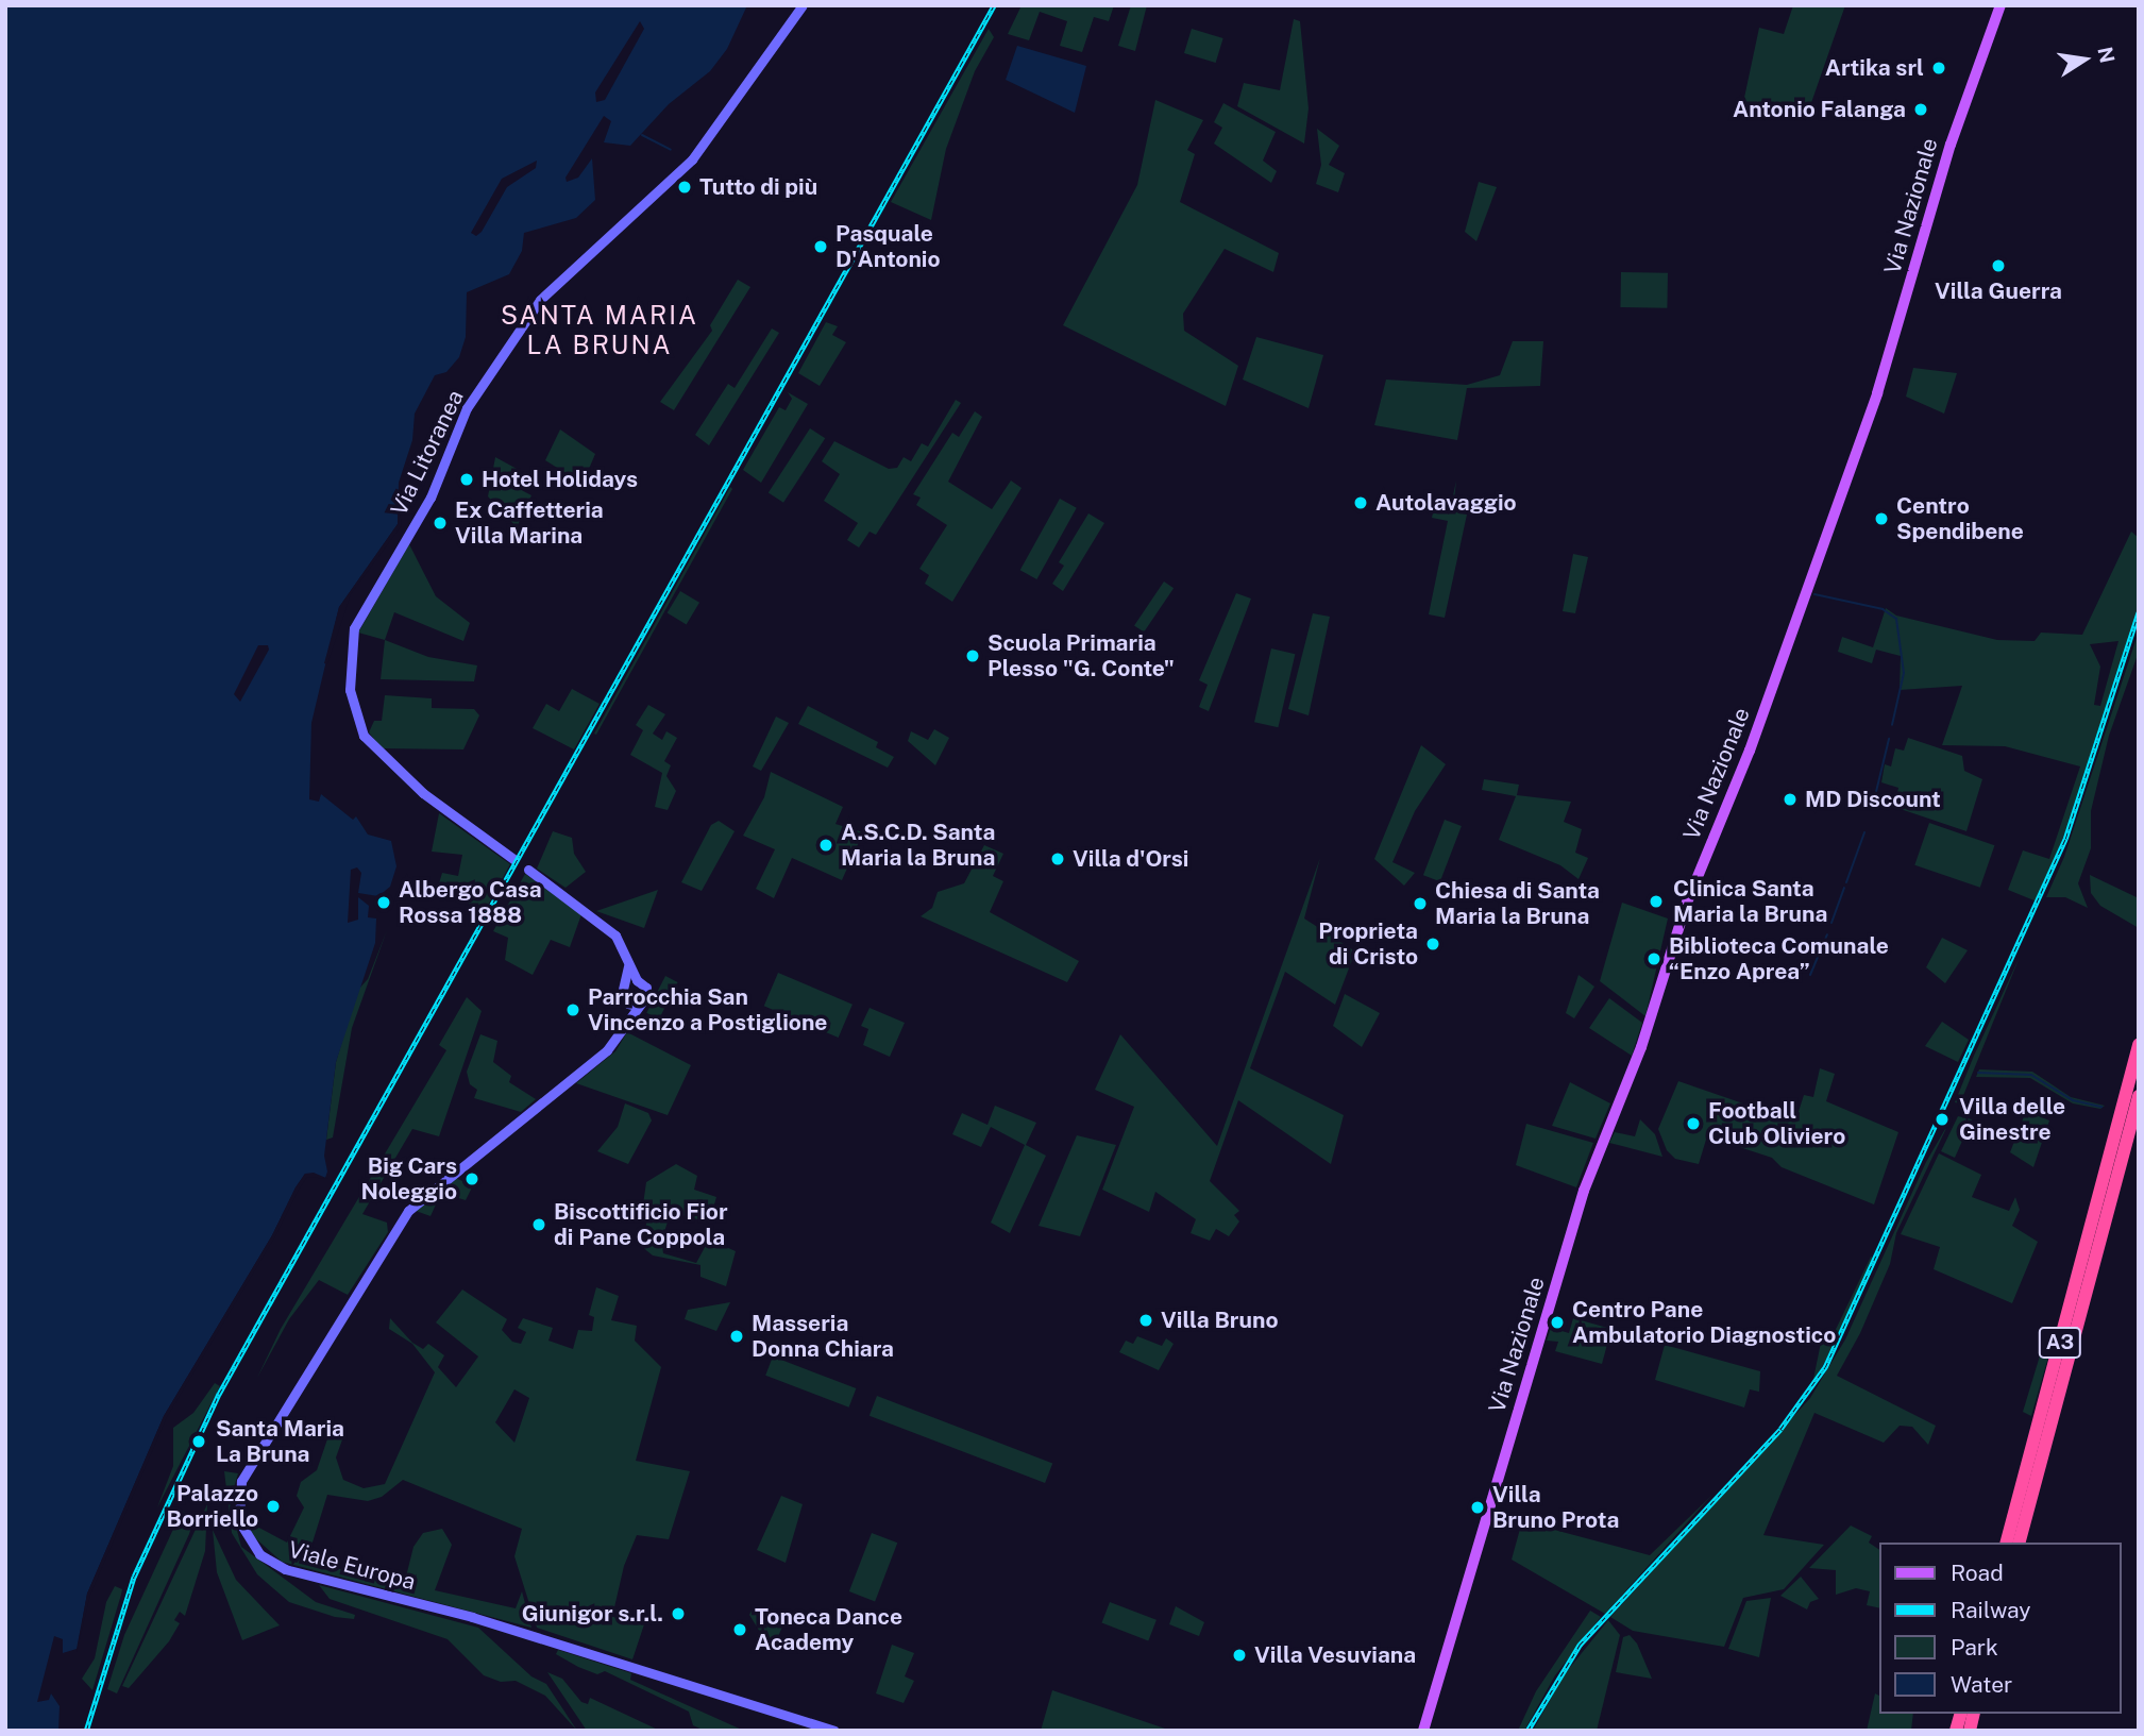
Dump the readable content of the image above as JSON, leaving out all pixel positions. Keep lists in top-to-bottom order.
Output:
{
  "streets": {
    "highway": ["A3"],
    "main road": ["Via Nazionale"],
    "street": ["Via Litoranea", "Viale Europa"]
  },
  "districts": ["SANTA MARIA LA BRUNA"],
  "places": [
    "Artika srl",
    "Antonio Falanga",
    "Tutto di più",
    "Pasquale D'Antonio",
    "Villa Guerra",
    "Hotel Holidays",
    "Autolavaggio",
    "Centro Spendibene",
    "Ex Caffetteria Villa Marina",
    "Scuola Primaria Plesso \"G. Conte\"",
    "MD Discount",
    "A.S.C.D. Santa Maria la Bruna",
    "Villa d'Orsi",
    "Clinica Santa Maria la Bruna",
    "Albergo Casa Rossa 1888",
    "Chiesa di Santa Maria la Bruna",
    "Proprieta di Cristo",
    "Biblioteca Comunale “Enzo Aprea”",
    "Parrocchia San Vincenzo a Postiglione",
    "Villa delle Ginestre",
    "Football Club Oliviero",
    "Big Cars Noleggio",
    "Biscottificio Fior di Pane Coppola",
    "Villa Bruno",
    "Centro Pane Ambulatorio Diagnostico",
    "Masseria Donna Chiara",
    "Santa Maria La Bruna",
    "Palazzo Borriello",
    "Villa Bruno Prota",
    "Giunigor s.r.l.",
    "Toneca Dance Academy",
    "Villa Vesuviana"
  ],
  "legend": [
    "Road",
    "Railway",
    "Park",
    "Water"
  ],
  "north": "right"
}
